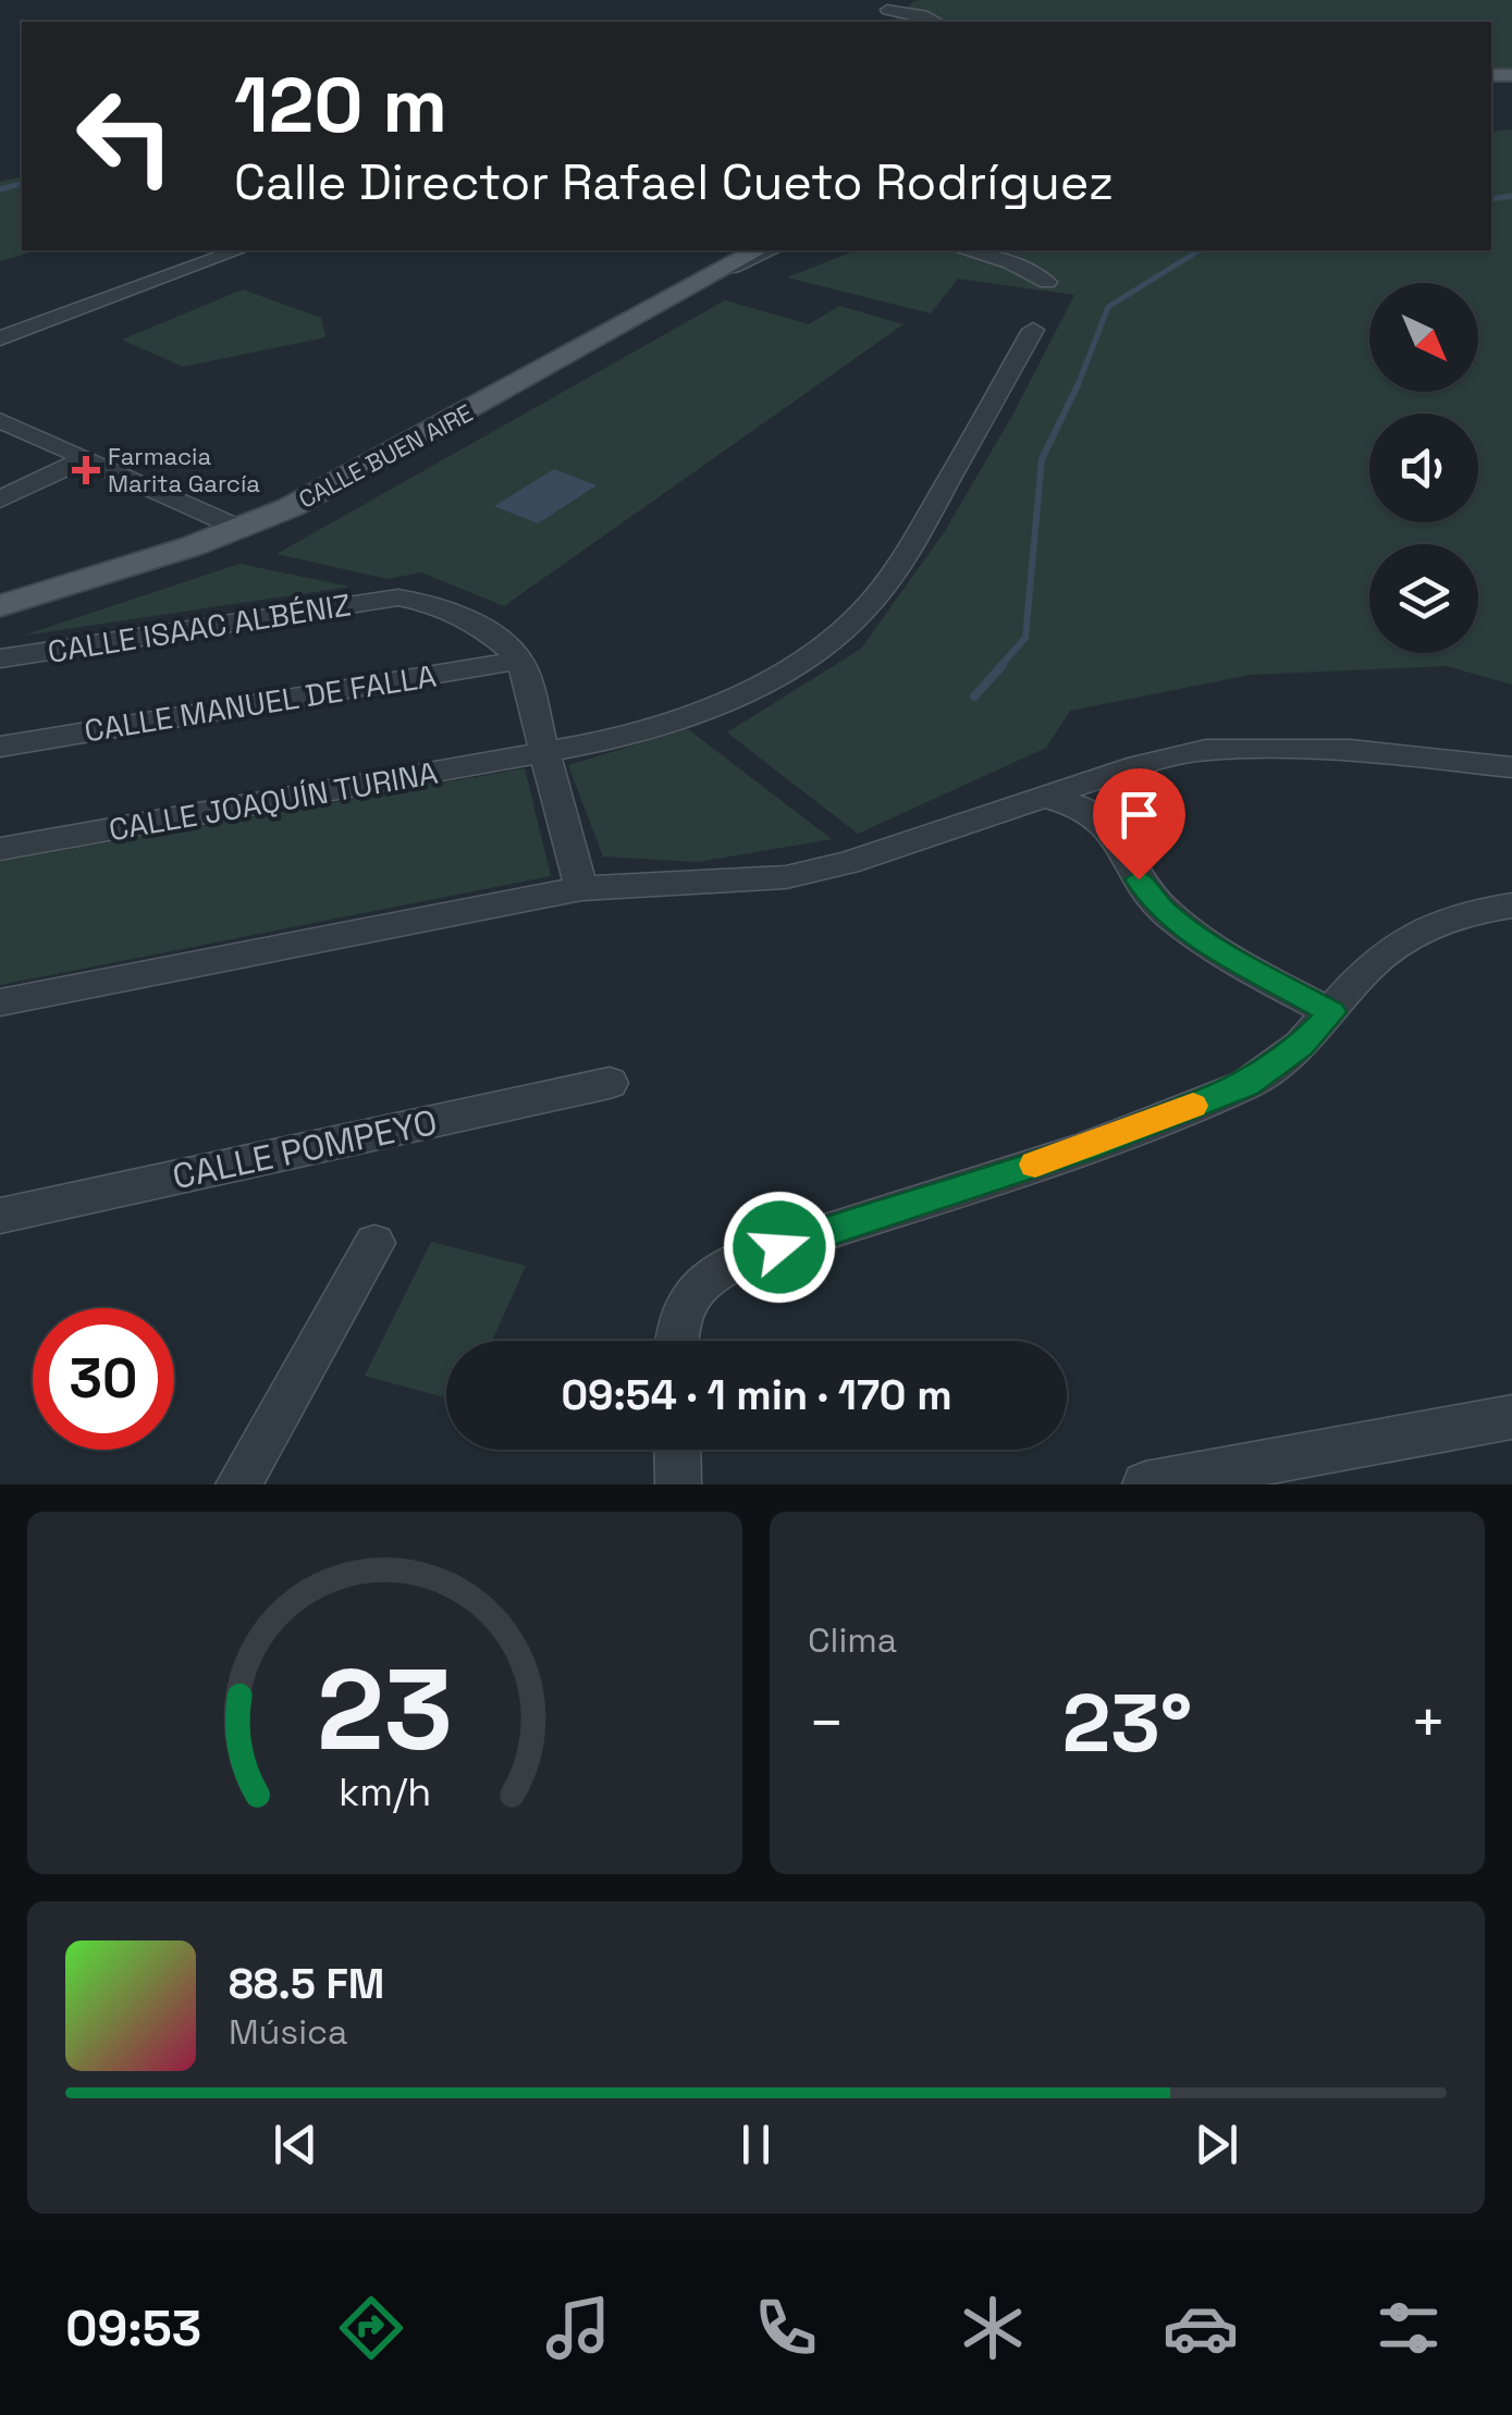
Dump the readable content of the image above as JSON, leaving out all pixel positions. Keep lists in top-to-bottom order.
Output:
{
  "streets": {
    "main road": ["CALLE BUEN AIRE"],
    "street": [
      "CALLE ISAAC ALBÉNIZ",
      "CALLE MANUEL DE FALLA",
      "CALLE JOAQUÍN TURINA",
      "CALLE POMPEYO"
    ]
  },
  "crossings": [
    ["CALLE ISAAC ALBÉNIZ", "CALLE MANUEL DE FALLA"]
  ],
  "places": {
    "health": ["Farmacia Marita García"]
  },
  "north": "bottom right",
  "page": {
    "turn": ["120 m", "Calle Director Rafael Cueto Rodríguez"],
    "limit": "30",
    "trip": "09:54 · 1 min · 170 m",
    "tile": "Clima",
    "heat": ["−", "23°", "+"],
    "song": ["88.5 FM", "Música"],
    "tabs": "09:53",
    "gauge": ["23", "km/h"]
  }
}
